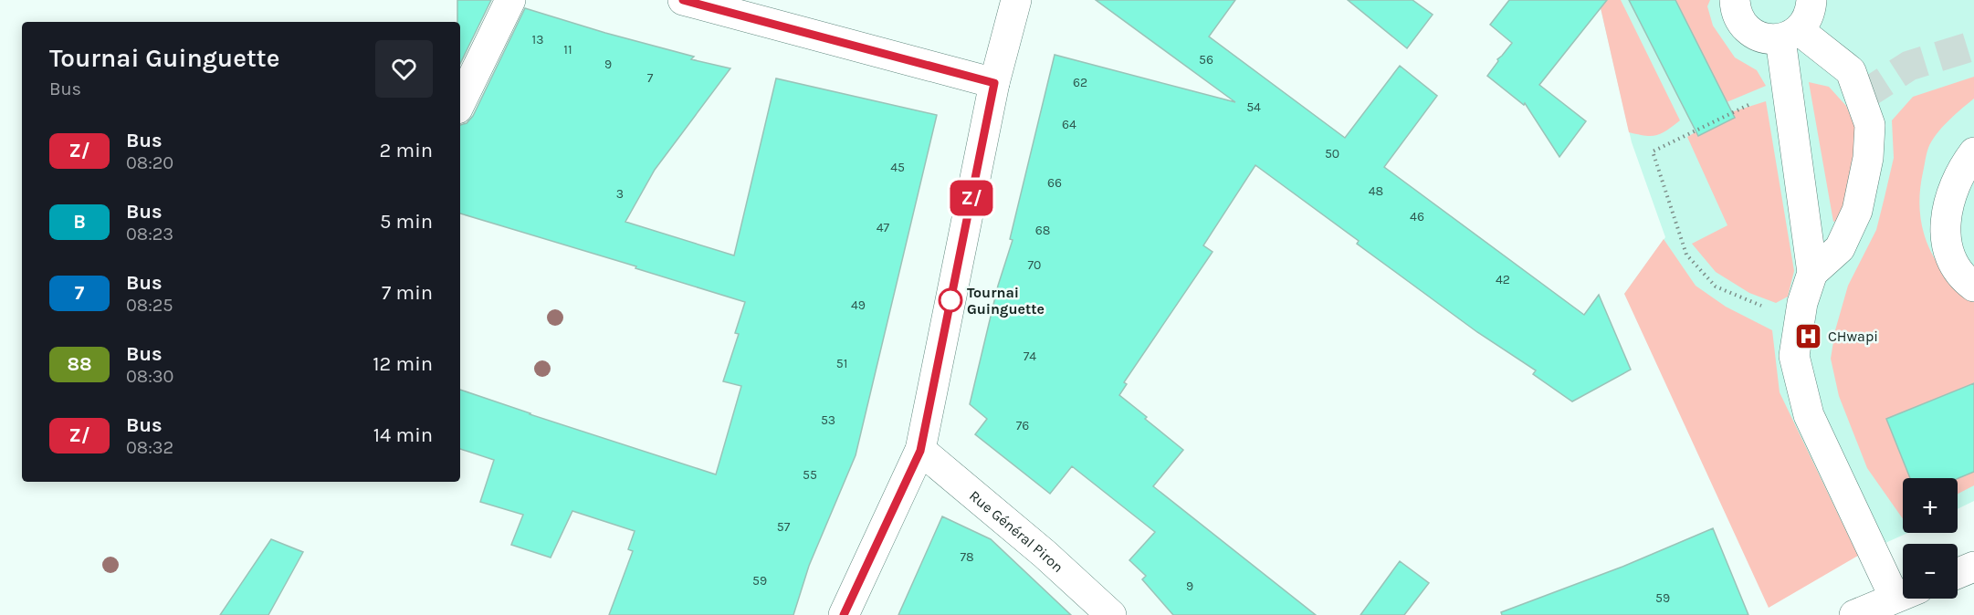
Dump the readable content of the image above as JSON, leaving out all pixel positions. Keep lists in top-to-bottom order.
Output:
{
  "streets": {
    "street": ["Rue Général Piron"]
  },
  "places": {
    "other": ["Tournai Guinguette"],
    "hospital": ["CHwapi"]
  },
  "lines": ["bus line Z/"],
  "house_numbers": [
    "13",
    "11",
    "56",
    "9",
    "7",
    "62",
    "54",
    "64",
    "50",
    "45",
    "66",
    "48",
    "3",
    "46",
    "47",
    "68",
    "70",
    "42",
    "49",
    "74",
    "51",
    "53",
    "76",
    "55",
    "57",
    "78",
    "59",
    "9",
    "59"
  ],
  "page": {
    "on_map": "Z/",
    "heading": ["Tournai Guinguette", "Bus"],
    "list": [
      {
        "mark": "Z/",
        "name": "Bus",
        "note": "08:20",
        "value": "2 min"
      },
      {
        "mark": "B",
        "name": "Bus",
        "note": "08:23",
        "value": "5 min"
      },
      {
        "mark": "7",
        "name": "Bus",
        "note": "08:25",
        "value": "7 min"
      },
      {
        "mark": "88",
        "name": "Bus",
        "note": "08:30",
        "value": "12 min"
      },
      {
        "mark": "Z/",
        "name": "Bus",
        "note": "08:32",
        "value": "14 min"
      }
    ],
    "map_buttons": ["+", "−"]
  }
}
